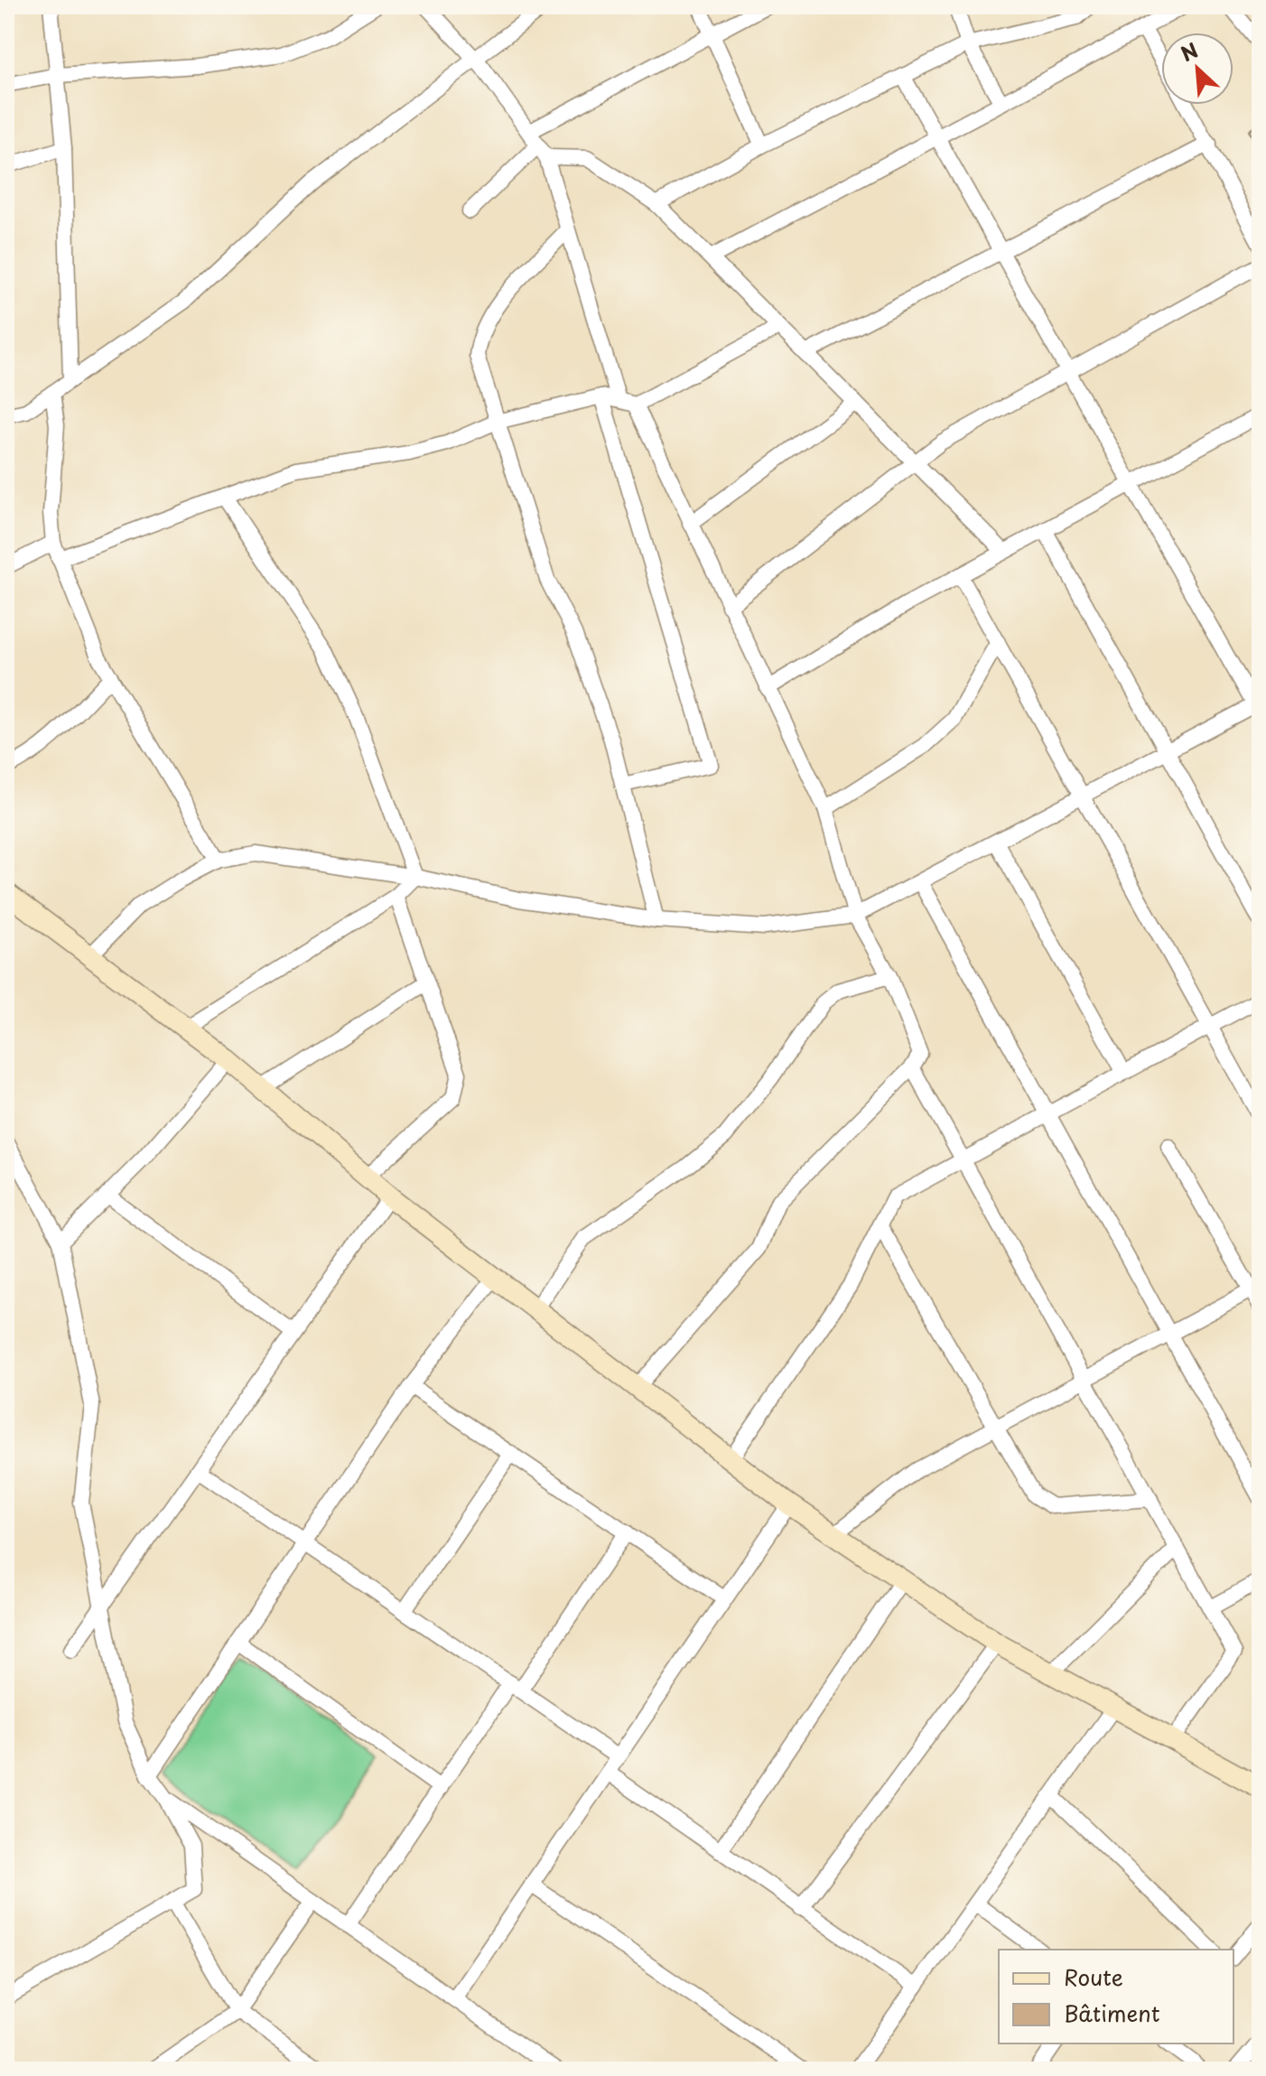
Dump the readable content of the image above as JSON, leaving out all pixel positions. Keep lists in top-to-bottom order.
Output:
{
  "legend": ["Route", "Bâtiment"],
  "north": "top left"
}
